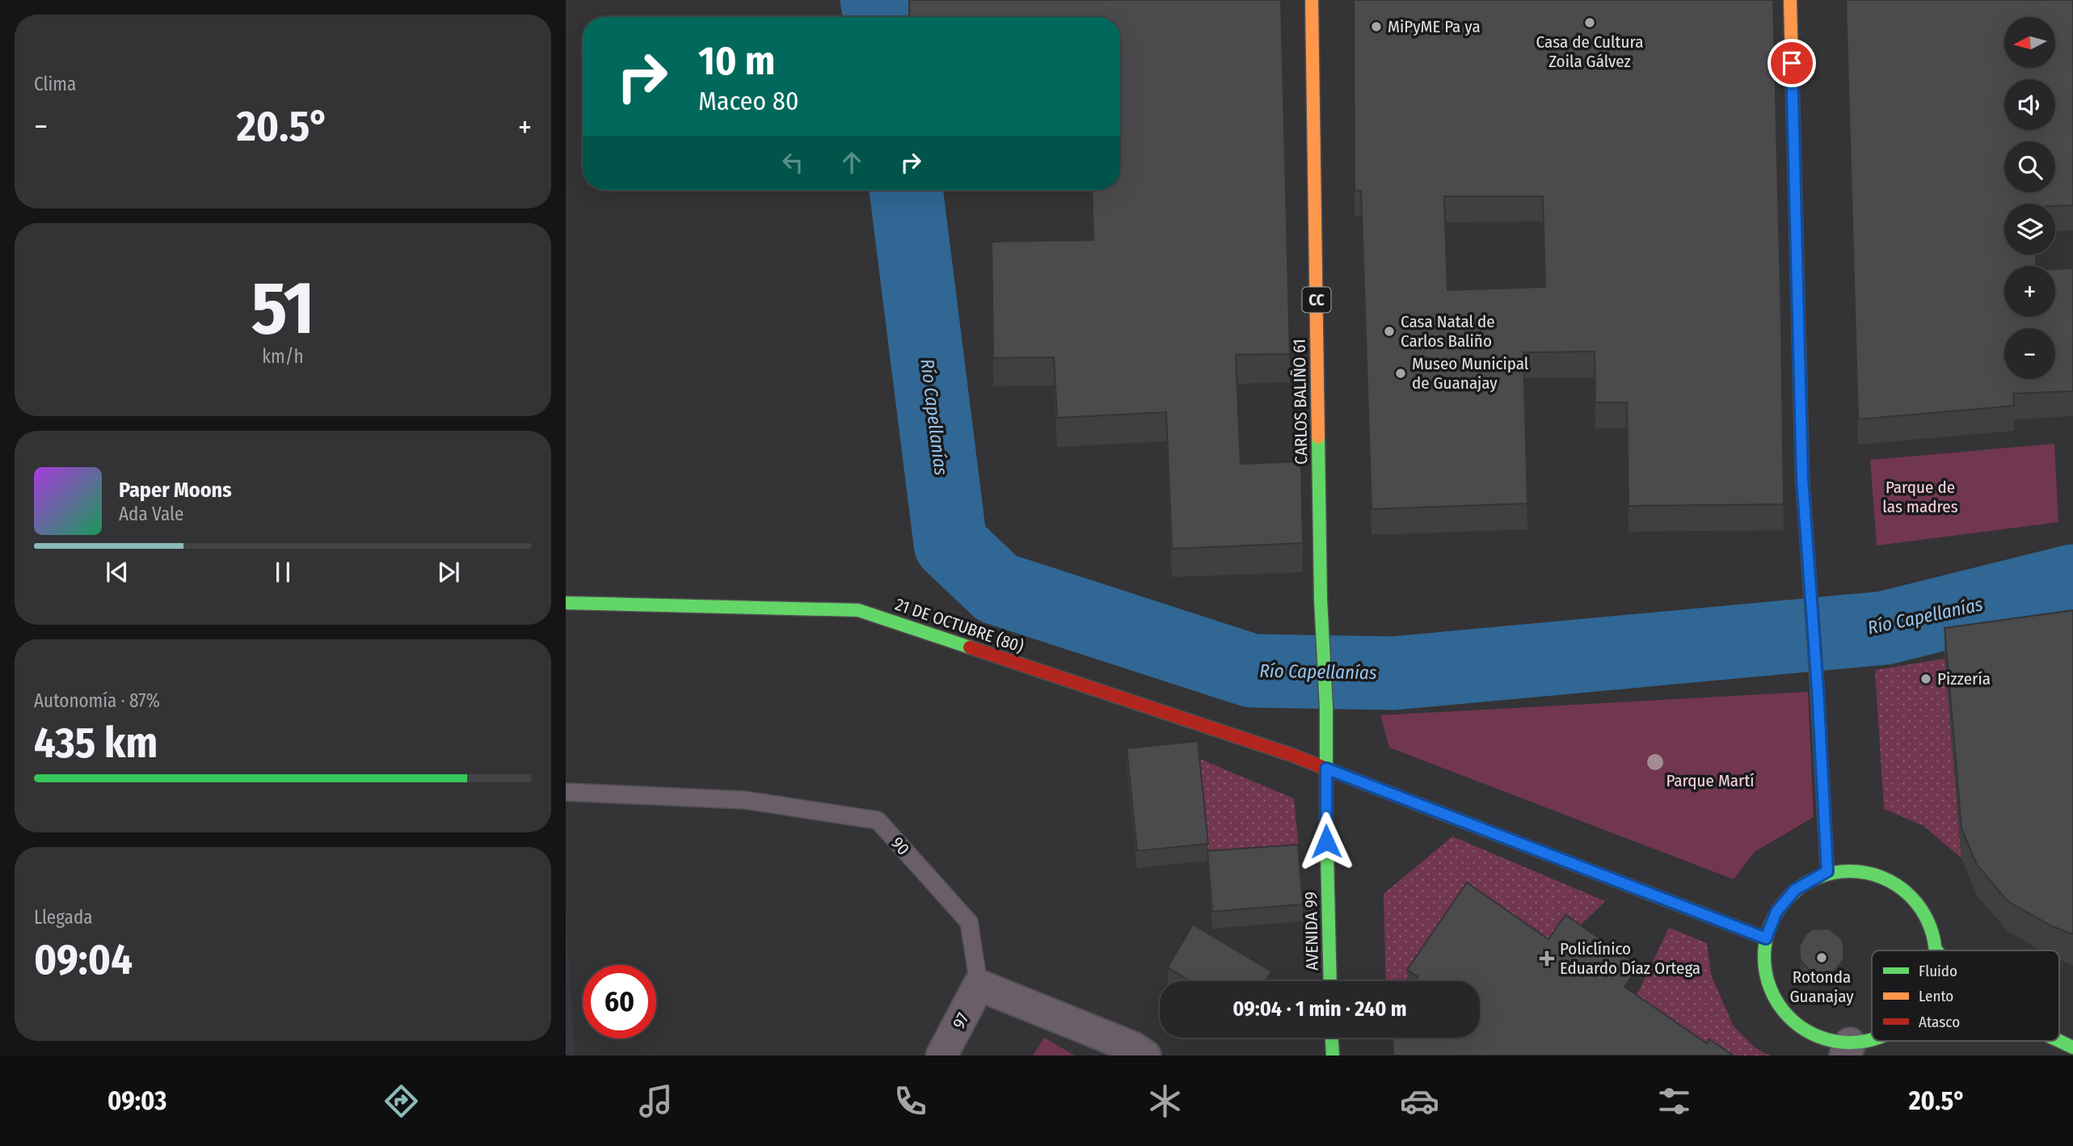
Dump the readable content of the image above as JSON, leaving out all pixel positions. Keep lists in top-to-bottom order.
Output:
{
  "streets": {
    "main road": [
      "CC",
      "CARLOS BALIÑO 61",
      "21 DE OCTUBRE (80)",
      "AVENIDA 99"
    ],
    "street": ["97"],
    "lane": ["90"]
  },
  "crossings": [
    ["CARLOS BALIÑO 61", "21 DE OCTUBRE (80)"],
    ["CARLOS BALIÑO 61", "AVENIDA 99"],
    ["21 DE OCTUBRE (80)", "AVENIDA 99"],
    ["90", "97"]
  ],
  "water": ["Río Capellanías"],
  "parks": ["Parque de las madres", "Parque Martí"],
  "places": {
    "other": [
      "Casa de Cultura Zoila Gálvez",
      "MiPyME Pa ya",
      "Casa Natal de Carlos Baliño",
      "Museo Municipal de Guanajay",
      "Pizzería",
      "Rotonda Guanajay"
    ],
    "health": ["Policlínico Eduardo Díaz Ortega"]
  },
  "legend": ["Fluido", "Lento", "Atasco"],
  "north": "left",
  "page": {
    "tile": [
      "Clima",
      ["51", "km/h"],
      ["Autonomía · 87%", "435 km"],
      ["Llegada", "09:04"]
    ],
    "map_buttons": ["+", "−"],
    "turn": ["10 m", "Maceo 80"],
    "heat": ["−", "20.5°", "+"],
    "song": ["Paper Moons", "Ada Vale"],
    "limit": "60",
    "trip": "09:04 · 1 min · 240 m",
    "tabs": ["09:03", "20.5°"]
  }
}
